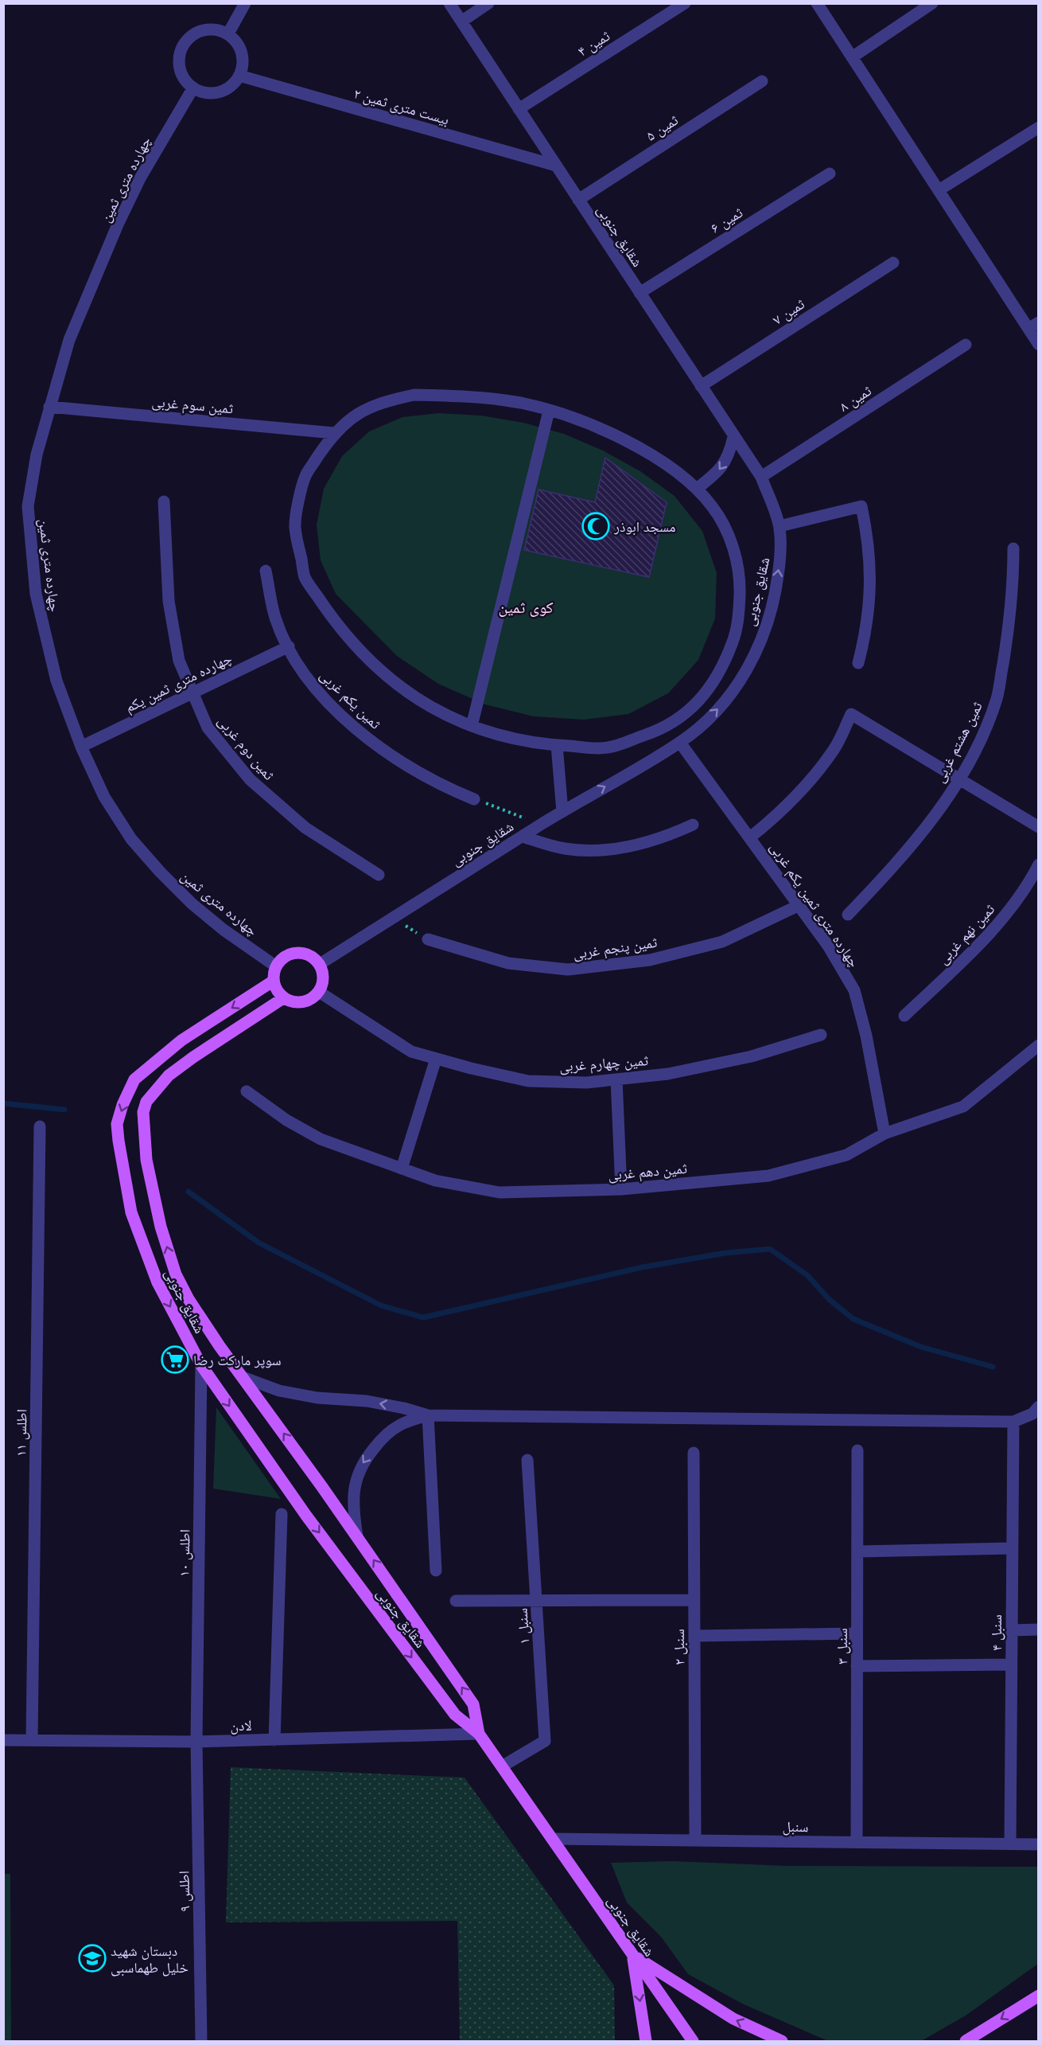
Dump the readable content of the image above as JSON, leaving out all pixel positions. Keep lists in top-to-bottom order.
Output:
{
  "streets": {
    "main road": ["شقایق جنوبی"],
    "street": [
      "ثمین ۴",
      "بیست متری ثمین ۲",
      "ثمین ۵",
      "چهارده متری ثمین",
      "ثمین ۶",
      "ثمین ۷",
      "ثمین ۸",
      "ثمین سوم غربی",
      "چهارده متری ثمین یکم",
      "ثمین یکم غربی",
      "ثمین هشتم غربی",
      "ثمین دوم غربی",
      "چهارده متری ثمین یکم غربی",
      "ثمین نهم غربی",
      "ثمین پنجم غربی",
      "ثمین چهارم غربی",
      "ثمین دهم غربی",
      "اطلس ۱۱",
      "اطلس ۱۰",
      "سنبل ۱",
      "سنبل ۴",
      "سنبل ۳",
      "سنبل ۲",
      "لادن",
      "سنبل",
      "اطلس ۹"
    ]
  },
  "crossings": [
    ["ثمین ۴", "شقایق جنوبی"],
    ["بیست متری ثمین ۲", "چهارده متری ثمین"],
    ["بیست متری ثمین ۲", "شقایق جنوبی"],
    ["ثمین ۵", "شقایق جنوبی"],
    ["چهارده متری ثمین", "شقایق جنوبی"],
    ["چهارده متری ثمین", "ثمین سوم غربی"],
    ["چهارده متری ثمین", "چهارده متری ثمین یکم"],
    ["چهارده متری ثمین", "ثمین چهارم غربی"],
    ["ثمین ۶", "شقایق جنوبی"],
    ["شقایق جنوبی", "ثمین ۷"],
    ["شقایق جنوبی", "ثمین ۸"],
    ["شقایق جنوبی", "چهارده متری ثمین یکم غربی"],
    ["شقایق جنوبی", "ثمین چهارم غربی"],
    ["شقایق جنوبی", "اطلس ۱۰"],
    ["شقایق جنوبی", "سنبل ۱"],
    ["شقایق جنوبی", "لادن"],
    ["شقایق جنوبی", "سنبل"],
    ["چهارده متری ثمین یکم", "ثمین یکم غربی"],
    ["چهارده متری ثمین یکم", "ثمین دوم غربی"],
    ["چهارده متری ثمین یکم غربی", "ثمین پنجم غربی"],
    ["چهارده متری ثمین یکم غربی", "ثمین دهم غربی"],
    ["اطلس ۱۱", "لادن"],
    ["اطلس ۱۰", "لادن"],
    ["اطلس ۱۰", "اطلس ۹"],
    ["سنبل ۴", "سنبل"],
    ["سنبل ۳", "سنبل"],
    ["سنبل ۲", "سنبل"],
    ["لادن", "اطلس ۹"]
  ],
  "districts": ["کوی ثمین"],
  "places": {
    "mosque": ["مسجد ابوذر"],
    "supermarket": ["سوپر مارکت رضا"],
    "school or university": ["دبستان شهید خلیل طهماسبی"]
  }
}
